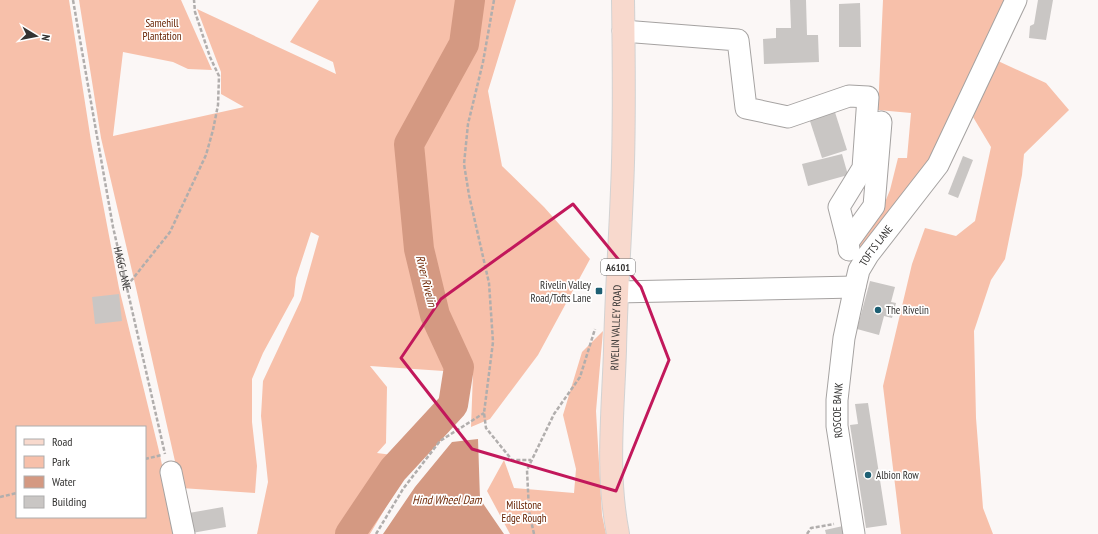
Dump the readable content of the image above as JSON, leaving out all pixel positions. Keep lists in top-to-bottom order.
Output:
{
  "streets": {
    "main road": ["A6101", "RIVELIN VALLEY ROAD"],
    "street": ["TOFTS LANE", "ROSCOE BANK"],
    "path": ["HAGG LANE"]
  },
  "crossings": [
    ["TOFTS LANE", "ROSCOE BANK"]
  ],
  "water": ["River Rivelin", "Hind Wheel Dam"],
  "parks": ["Samehill Plantation", "Millstone Edge Rough"],
  "places": {
    "transit": ["Rivelin Valley Road/Tofts Lane"],
    "other": ["The Rivelin", "Albion Row"]
  },
  "legend": [
    "Road",
    "Park",
    "Water",
    "Building"
  ],
  "north": "right"
}
